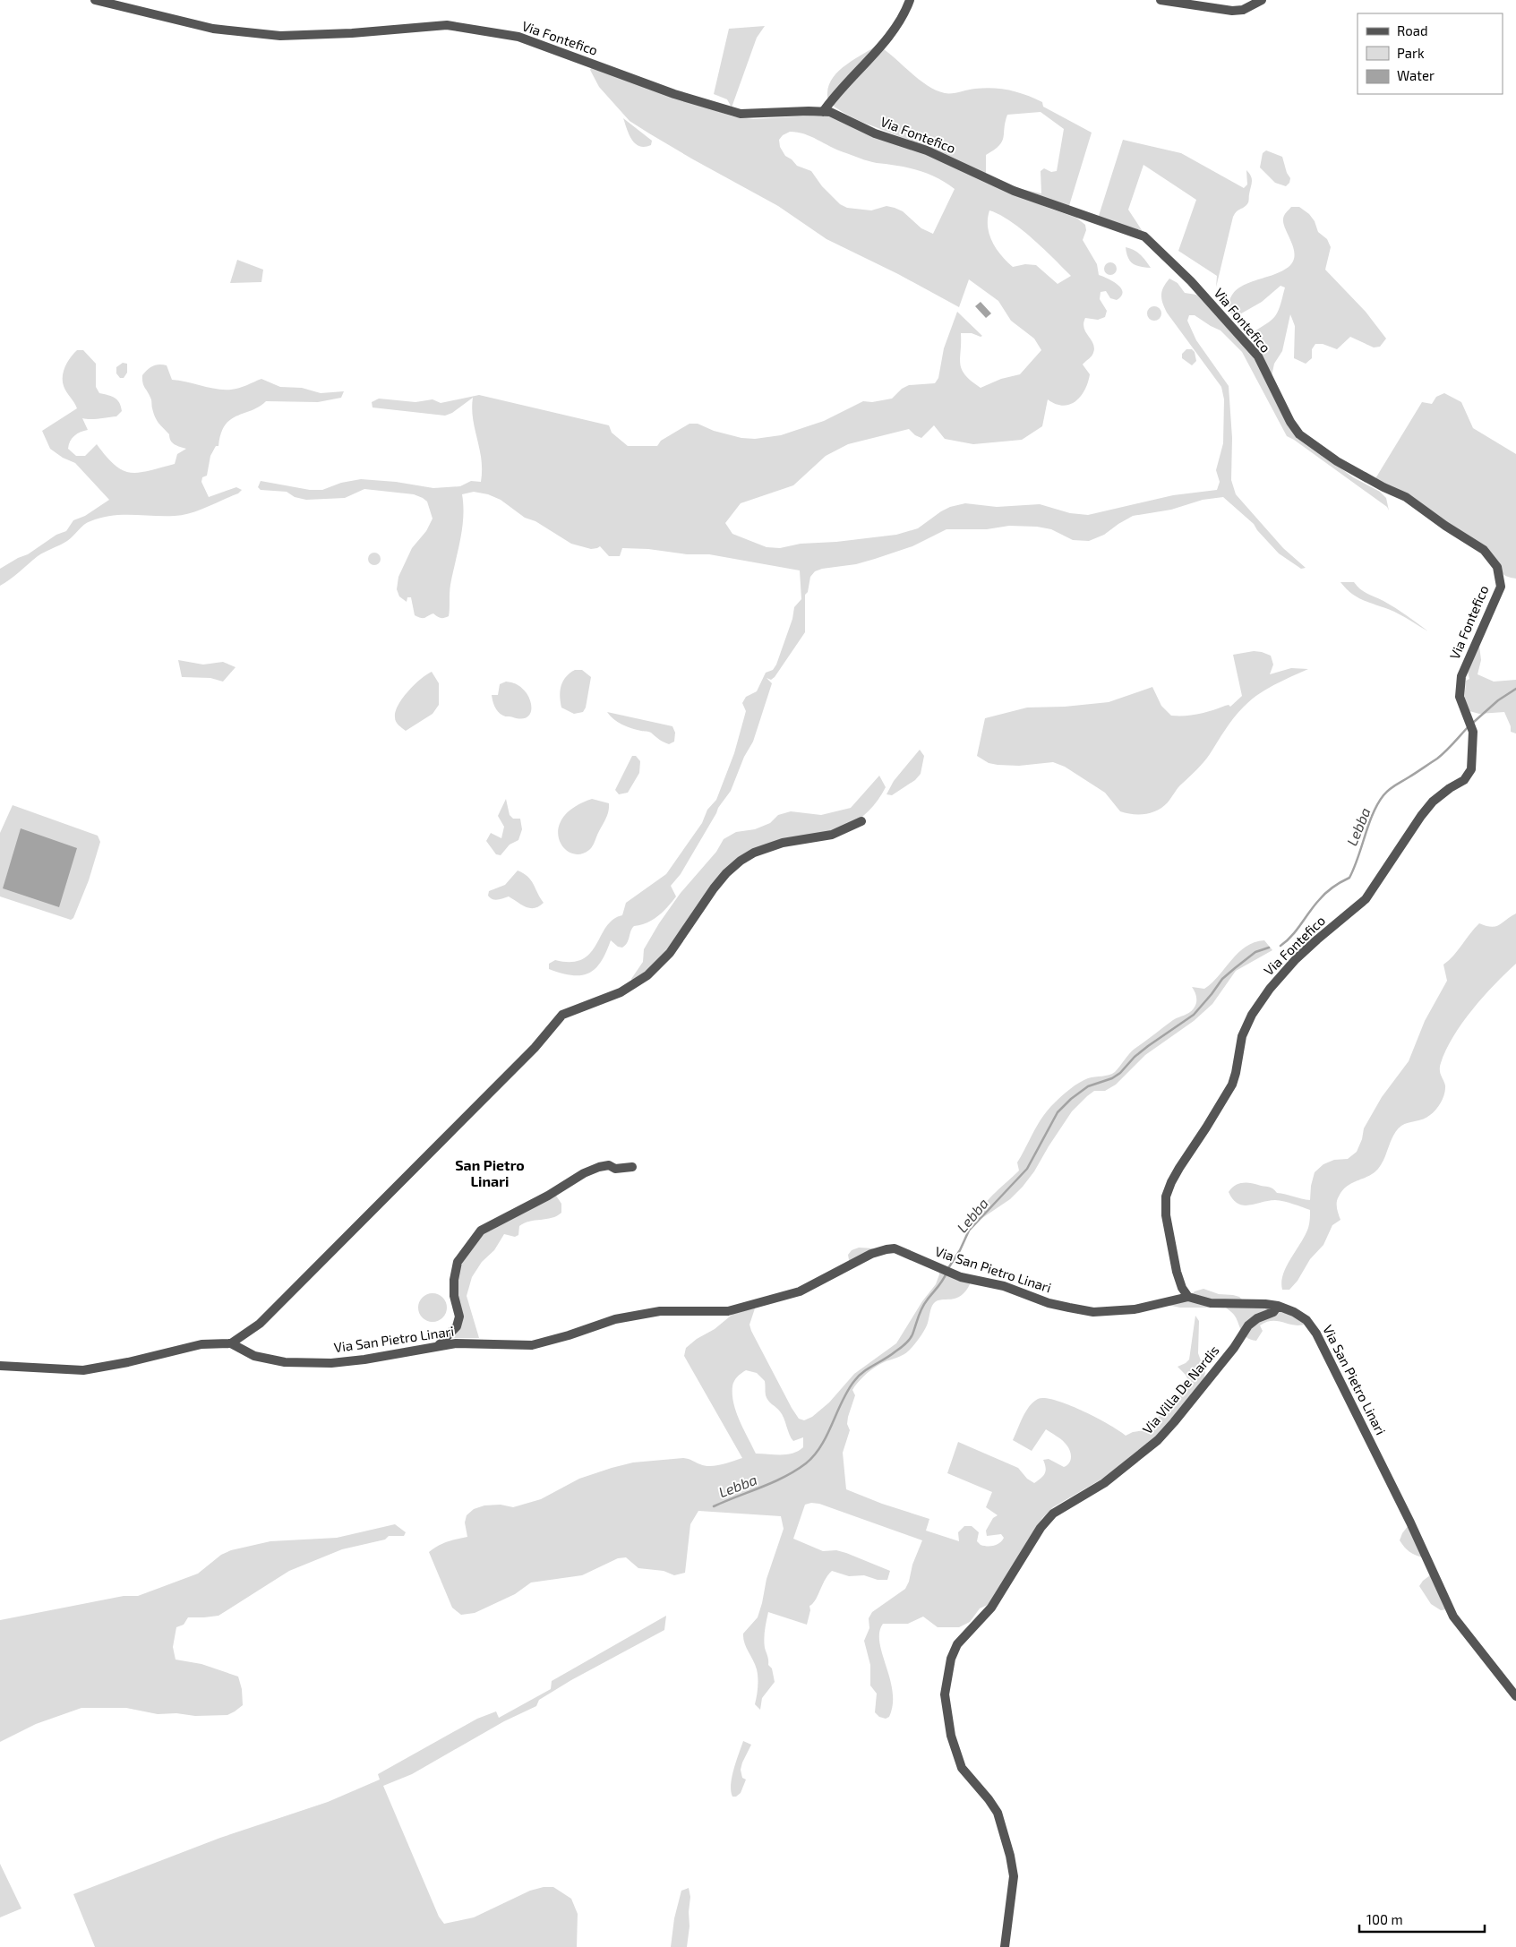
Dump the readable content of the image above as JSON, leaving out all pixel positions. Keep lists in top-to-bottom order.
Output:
{
  "streets": {
    "street": ["Via Fontefico", "Via San Pietro Linari", "Via Villa De Nardis"]
  },
  "crossings": [
    ["Via Fontefico", "Via San Pietro Linari"],
    ["Via San Pietro Linari", "Via Villa De Nardis"]
  ],
  "districts": ["San Pietro Linari"],
  "water": ["Lebba"],
  "legend": ["Road", "Park", "Water"],
  "scale_bar": "100 m"
}
